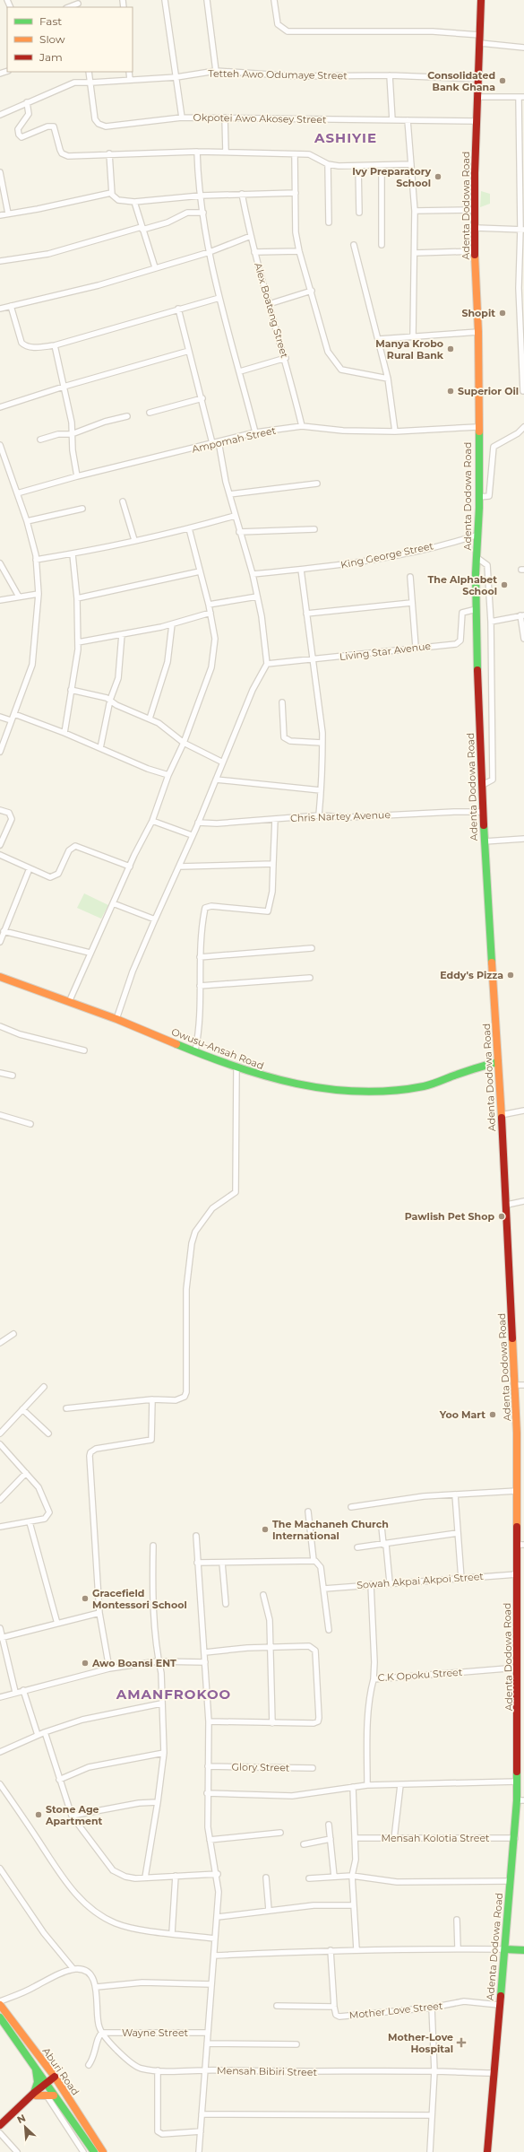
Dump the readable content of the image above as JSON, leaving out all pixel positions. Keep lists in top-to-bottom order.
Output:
{
  "streets": {
    "main road": ["Adenta Dodowa Road", "Owusu-Ansah Road", "Aburi Road"],
    "street": [
      "Tetteh Awo Odumaye Street",
      "Okpotei Awo Akosey Street",
      "Alex Boateng Street",
      "Ampomah Street",
      "King George Street",
      "Living Star Avenue",
      "Chris Nartey Avenue",
      "Sowah Akpai Akpoi Street",
      "C.K Opoku Street",
      "Glory Street",
      "Mensah Kolotia Street",
      "Mother Love Street",
      "Wayne Street",
      "Mensah Bibiri Street"
    ]
  },
  "crossings": [
    ["Tetteh Awo Odumaye Street", "Okpotei Awo Akosey Street"],
    ["Tetteh Awo Odumaye Street", "Adenta Dodowa Road"],
    ["Okpotei Awo Akosey Street", "Adenta Dodowa Road"],
    ["Adenta Dodowa Road", "Ampomah Street"],
    ["Adenta Dodowa Road", "King George Street"],
    ["Adenta Dodowa Road", "Living Star Avenue"],
    ["Adenta Dodowa Road", "Chris Nartey Avenue"],
    ["Adenta Dodowa Road", "Owusu-Ansah Road"],
    ["Adenta Dodowa Road", "Sowah Akpai Akpoi Street"],
    ["Adenta Dodowa Road", "C.K Opoku Street"],
    ["Adenta Dodowa Road", "Mensah Kolotia Street"],
    ["Adenta Dodowa Road", "Mother Love Street"],
    ["Adenta Dodowa Road", "Mensah Bibiri Street"],
    ["Alex Boateng Street", "Ampomah Street"],
    ["Sowah Akpai Akpoi Street", "C.K Opoku Street"],
    ["Wayne Street", "Mensah Bibiri Street"]
  ],
  "districts": ["ASHIYIE", "AMANFROKOO"],
  "places": {
    "other": [
      "Consolidated Bank Ghana",
      "Ivy Preparatory School",
      "Shopit",
      "Manya Krobo Rural Bank",
      "Superior Oil",
      "The Alphabet School",
      "Eddy's Pizza",
      "Pawlish Pet Shop",
      "Yoo Mart",
      "The Machaneh Church International",
      "Gracefield Montessori School",
      "Awo Boansi ENT",
      "Stone Age Apartment"
    ],
    "health": ["Mother-Love Hospital"]
  },
  "legend": ["Fast", "Slow", "Jam"],
  "north": "top left"
}
